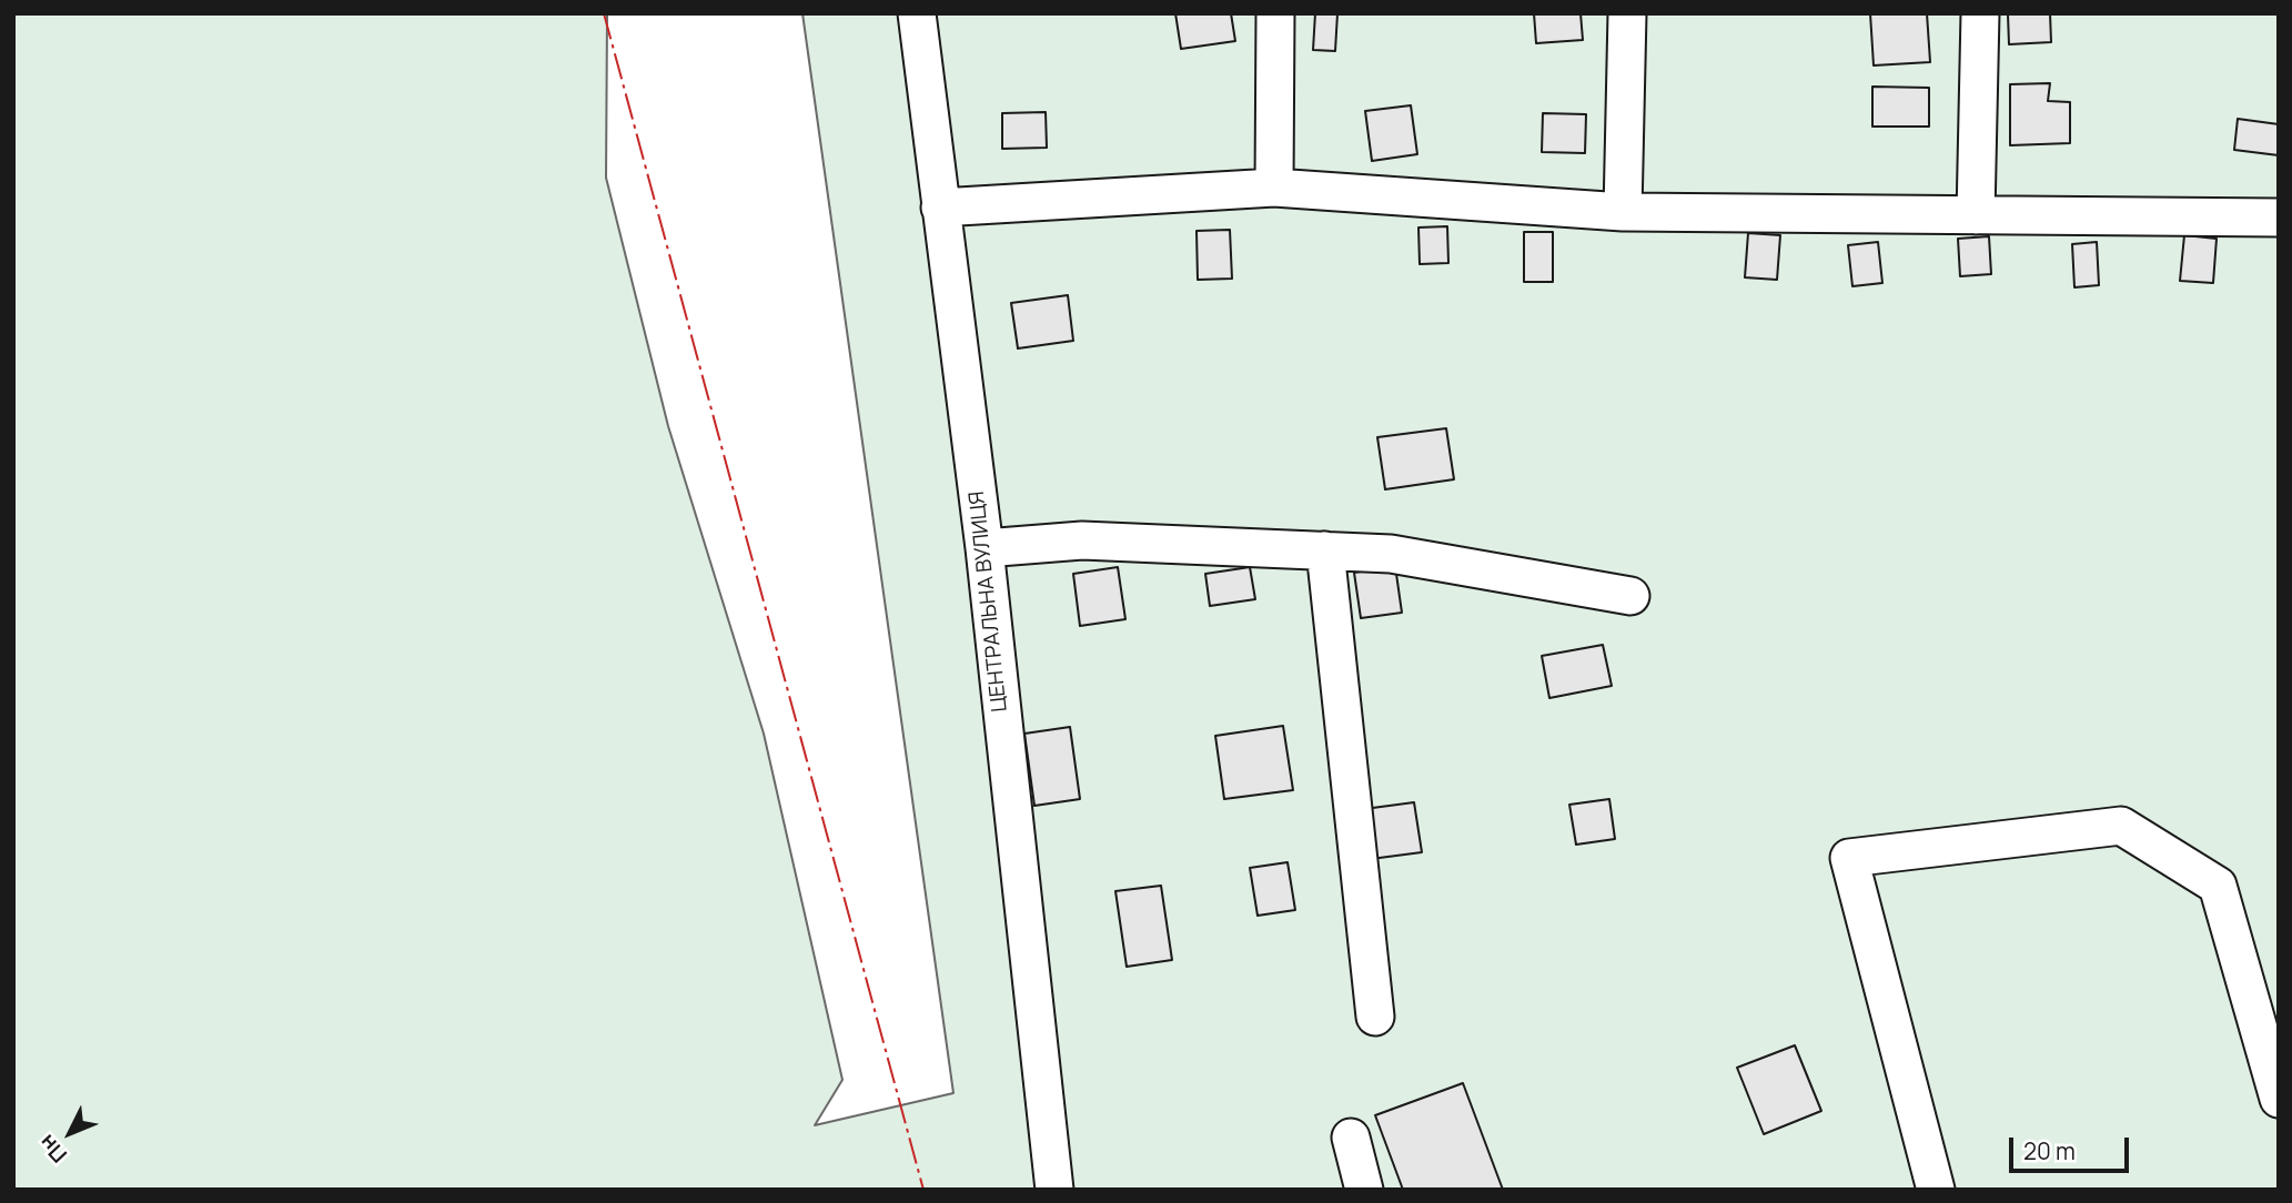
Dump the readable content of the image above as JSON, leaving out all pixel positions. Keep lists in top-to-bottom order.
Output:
{
  "streets": {
    "street": ["ЦЕНТРАЛЬНА ВУЛИЦЯ"]
  },
  "scale_bar": "20 m",
  "north": "bottom left"
}
